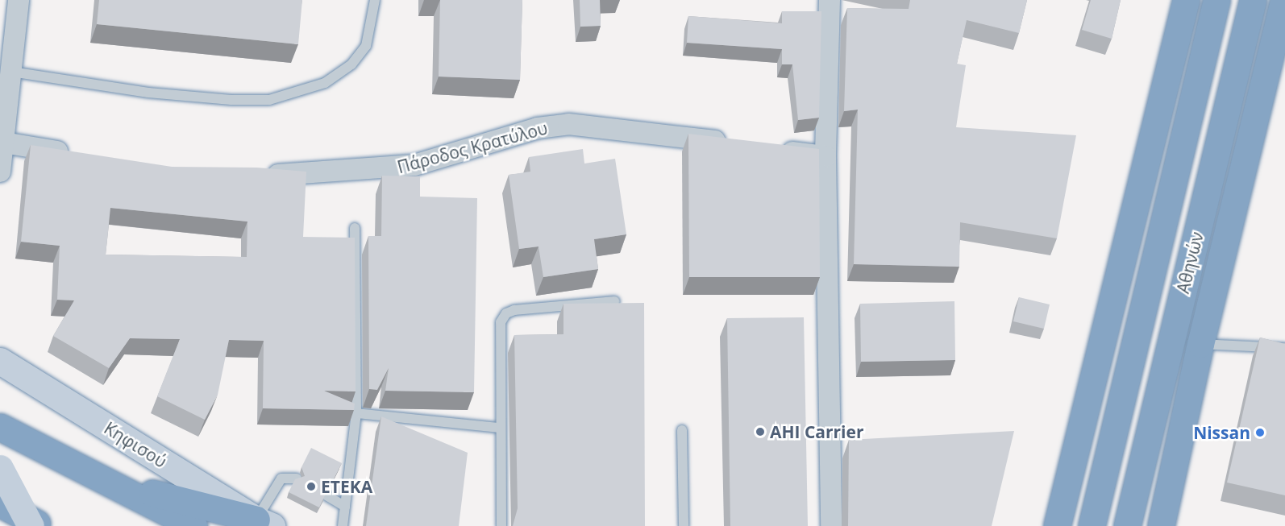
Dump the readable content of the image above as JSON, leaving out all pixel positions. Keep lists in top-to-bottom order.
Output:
{
  "streets": {
    "highway": ["Αθηνών"],
    "main road": ["Κηφισού"],
    "street": ["Πάροδος Κρατύλου"]
  },
  "places": ["AHI Carrier", "Nissan", "ΕΤΕΚΑ"]
}
